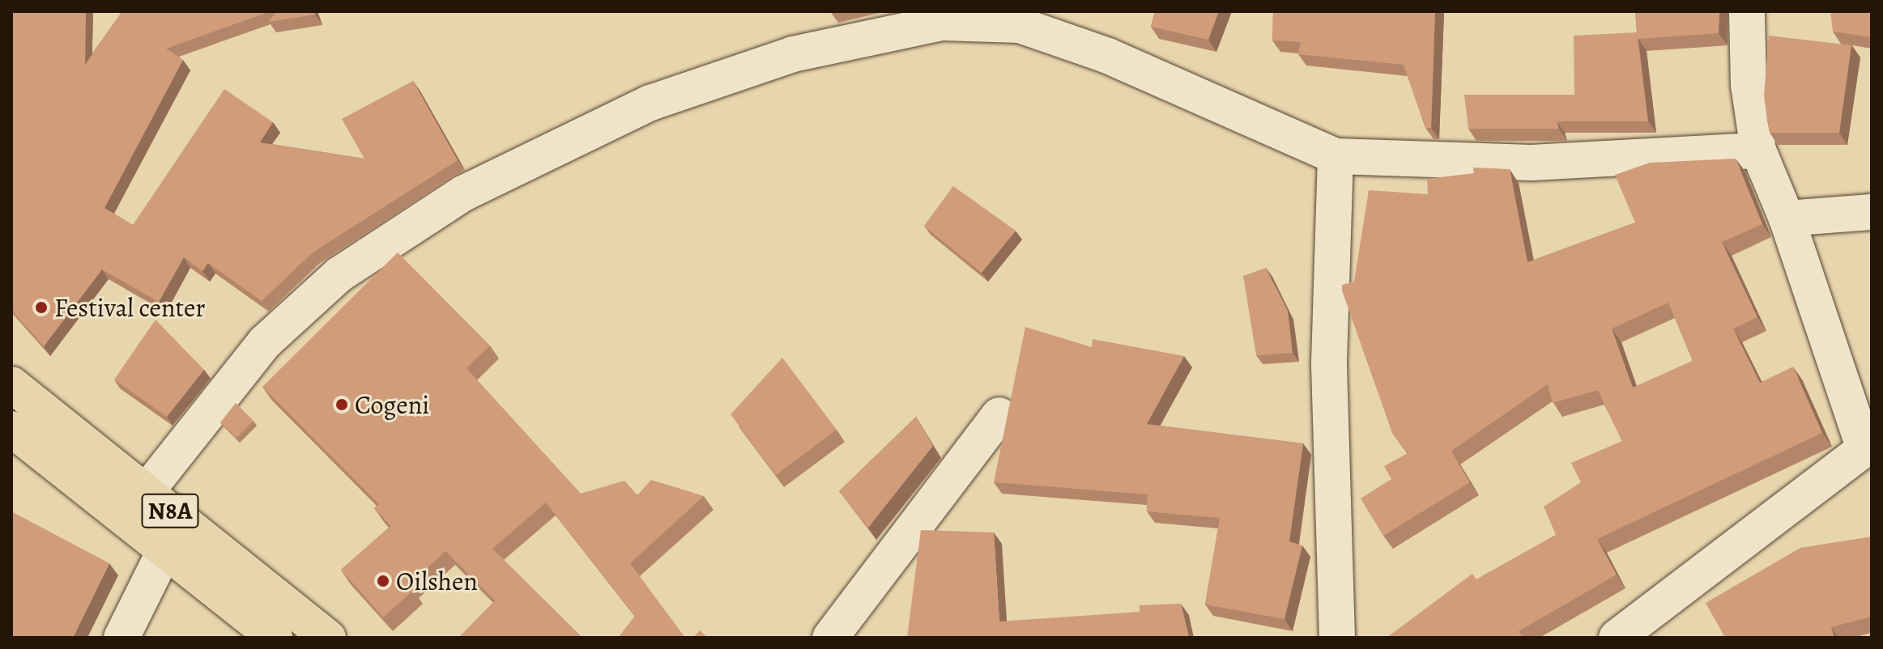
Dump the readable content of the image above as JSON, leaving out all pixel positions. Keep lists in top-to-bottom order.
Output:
{
  "streets": {
    "highway": ["N8A"]
  },
  "places": ["Festival center", "Cogeni", "Oilshen"]
}
